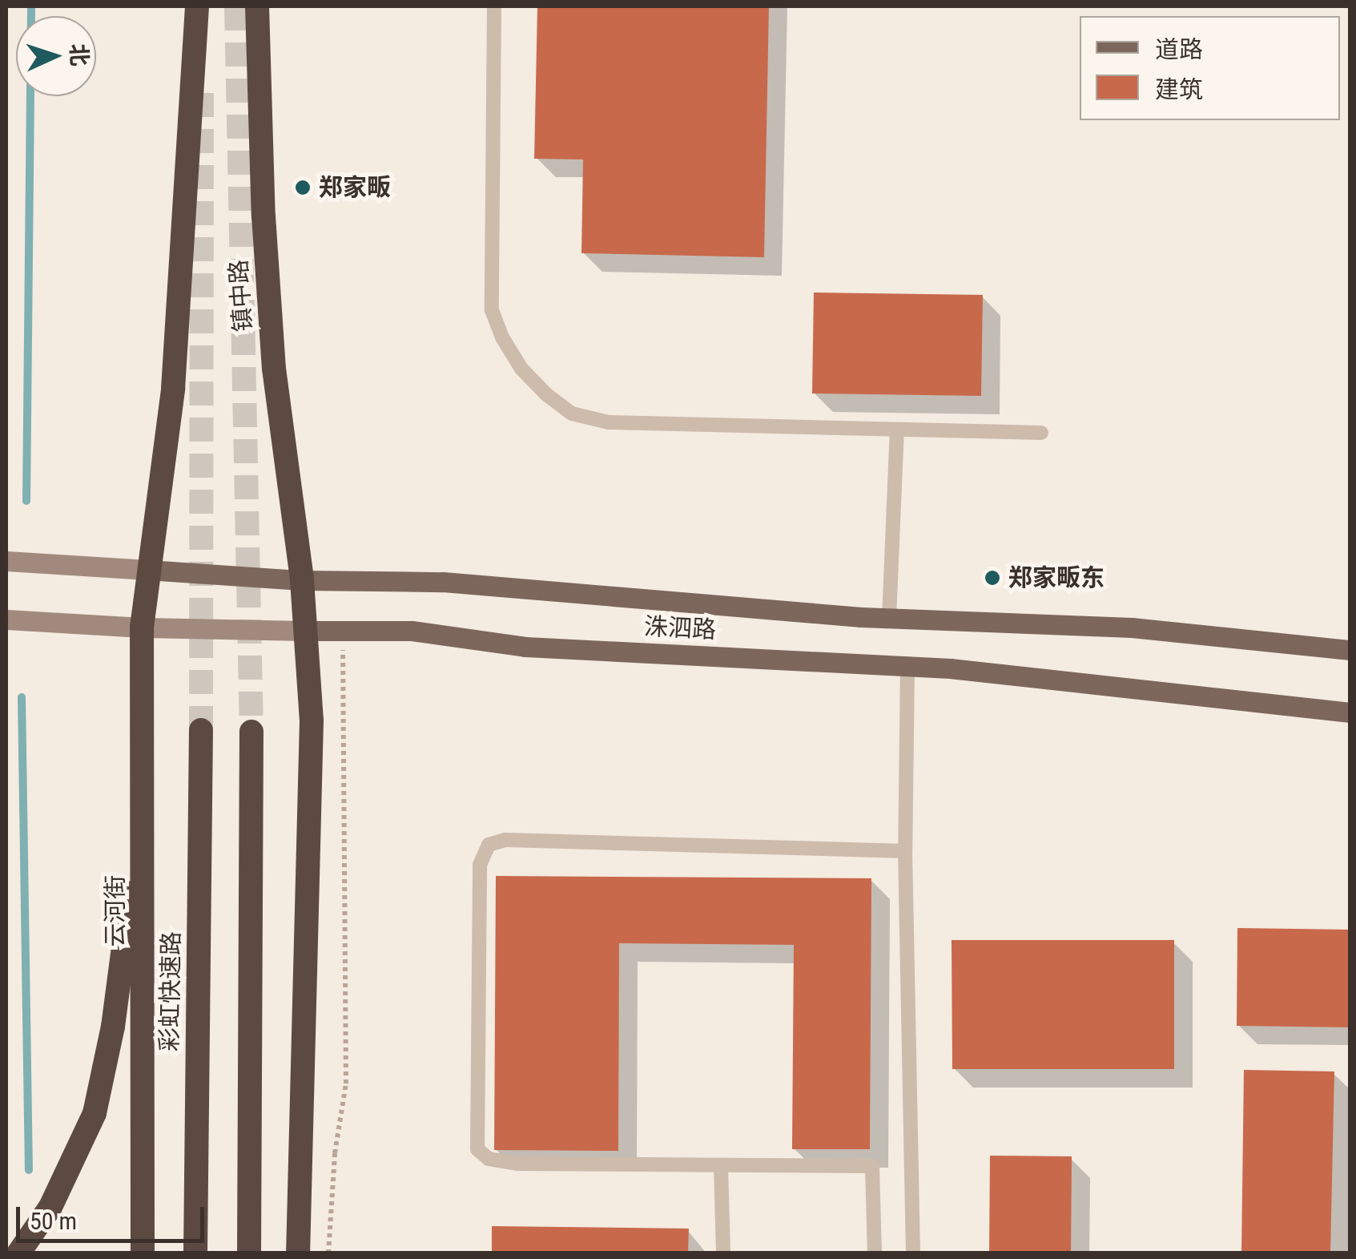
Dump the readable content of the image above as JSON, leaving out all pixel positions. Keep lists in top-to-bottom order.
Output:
{
  "streets": {
    "highway": ["镇中路", "云河街", "彩虹快速路"],
    "main road": ["洙泗路"]
  },
  "crossings": [
    ["镇中路", "洙泗路"],
    ["洙泗路", "云河街"]
  ],
  "places": ["郑家畈", "郑家畈东"],
  "legend": ["道路", "建筑"],
  "scale_bar": "50 m",
  "north": "right"
}
